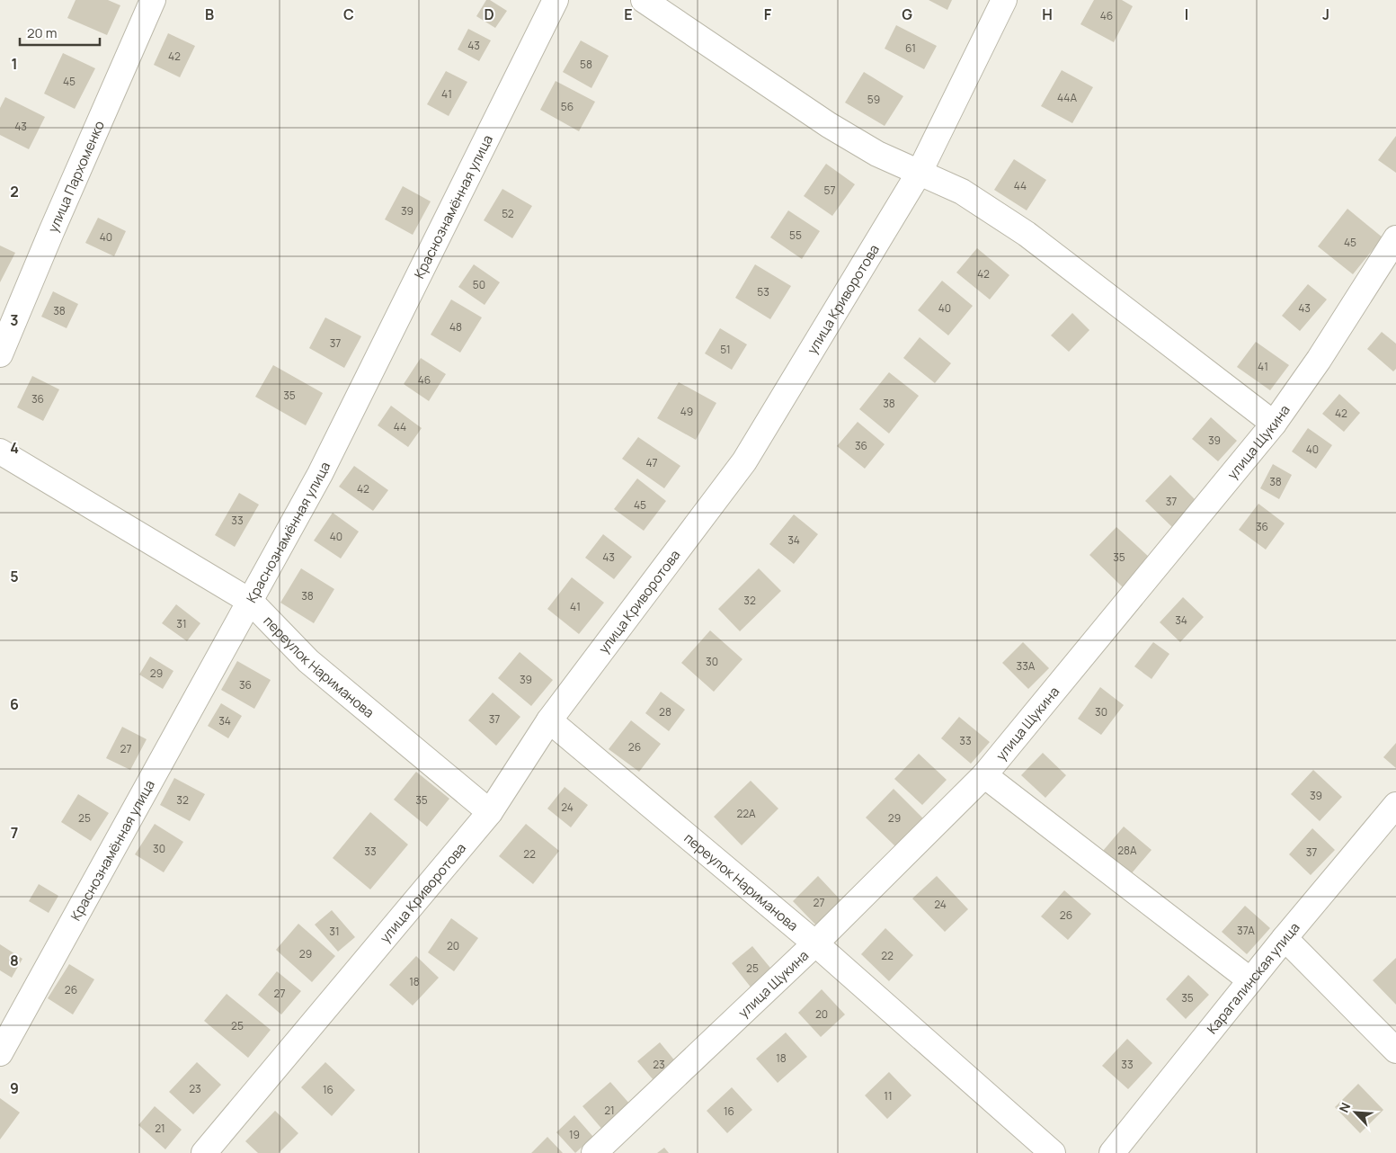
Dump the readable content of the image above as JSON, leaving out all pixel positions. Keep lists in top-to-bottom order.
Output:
{
  "streets": {
    "street": [
      "улица Пархоменко",
      "Краснознамённая улица",
      "улица Криворотова",
      "улица Щукина",
      "переулок Нариманова",
      "Карагалинская улица"
    ]
  },
  "crossings": [
    ["Краснознамённая улица", "переулок Нариманова"],
    ["улица Криворотова", "переулок Нариманова"],
    ["улица Щукина", "переулок Нариманова"]
  ],
  "house_numbers": [
    "46",
    "43",
    "61",
    "42",
    "58",
    "45",
    "41",
    "44А",
    "59",
    "56",
    "43",
    "44",
    "57",
    "39",
    "52",
    "55",
    "40",
    "45",
    "42",
    "50",
    "53",
    "40",
    "43",
    "38",
    "48",
    "37",
    "51",
    "41",
    "46",
    "35",
    "36",
    "38",
    "49",
    "42",
    "44",
    "39",
    "36",
    "40",
    "47",
    "38",
    "42",
    "37",
    "45",
    "33",
    "36",
    "40",
    "34",
    "43",
    "35",
    "38",
    "32",
    "41",
    "34",
    "31",
    "30",
    "33А",
    "29",
    "39",
    "36",
    "28",
    "30",
    "37",
    "34",
    "33",
    "26",
    "27",
    "39",
    "32",
    "35",
    "24",
    "22А",
    "25",
    "29",
    "30",
    "28А",
    "33",
    "37",
    "22",
    "27",
    "24",
    "26",
    "37А",
    "31",
    "20",
    "29",
    "22",
    "25",
    "18",
    "26",
    "27",
    "35",
    "20",
    "25",
    "18",
    "23",
    "33",
    "23",
    "16",
    "11",
    "21",
    "16",
    "21",
    "19"
  ],
  "scale_bar": "20 m",
  "north": "top left",
  "grid": {
    "columns": [
      "B",
      "C",
      "D",
      "E",
      "F",
      "G",
      "H",
      "I",
      "J"
    ],
    "rows": [
      "1",
      "2",
      "3",
      "4",
      "5",
      "6",
      "7",
      "8",
      "9"
    ]
  }
}
